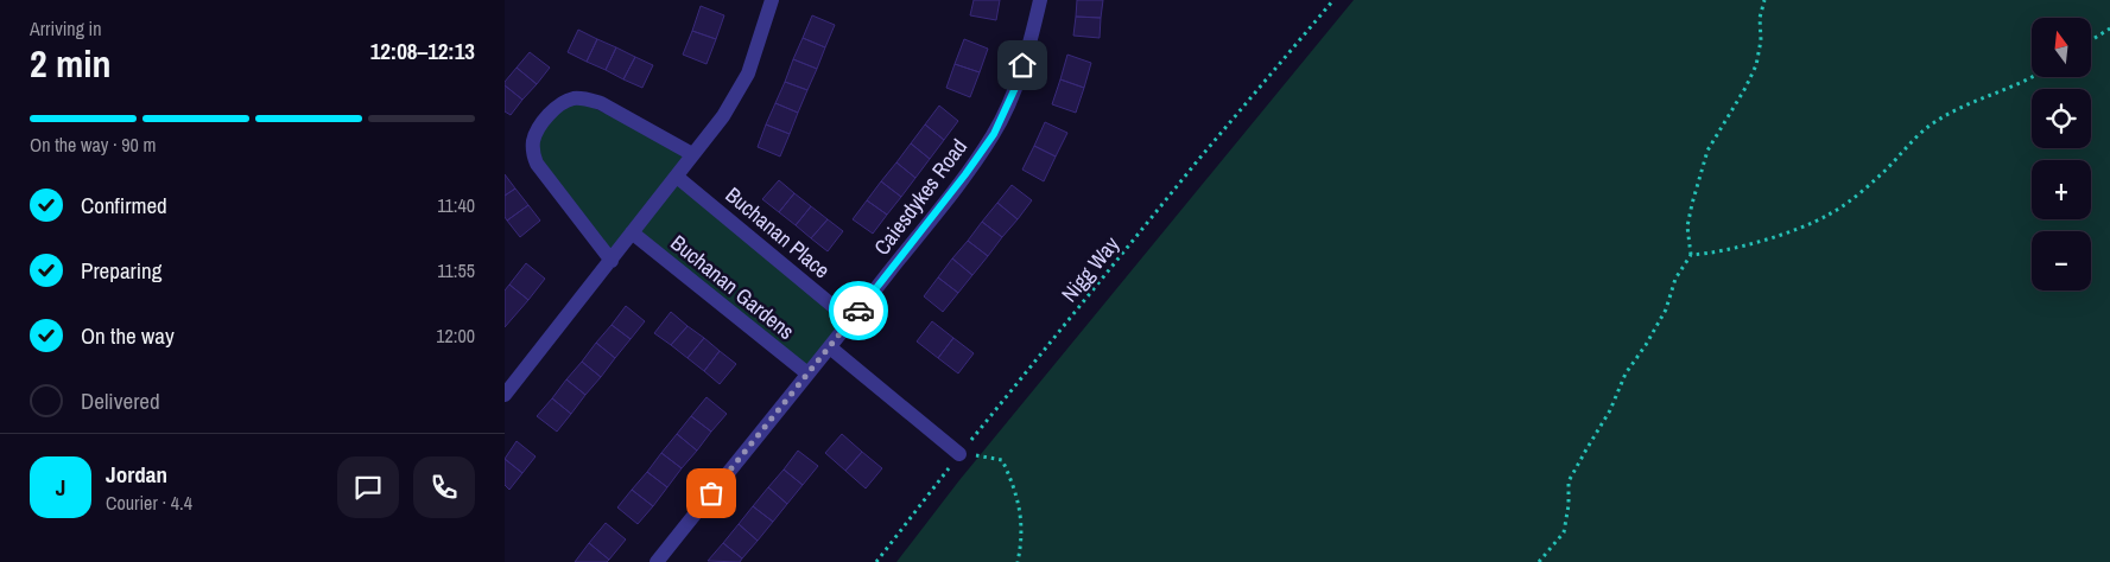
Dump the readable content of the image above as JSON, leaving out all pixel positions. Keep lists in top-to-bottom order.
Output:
{
  "streets": {
    "street": ["Caiesdykes Road", "Buchanan Place", "Buchanan Gardens"],
    "path": ["Nigg Way"]
  },
  "crossings": [
    ["Caiesdykes Road", "Buchanan Place"],
    ["Caiesdykes Road", "Buchanan Gardens"]
  ],
  "north": "top",
  "page": {
    "heading": ["2 min", "Arriving in", "12:08–12:13"],
    "panel": ["Jordan", "Courier · 4.4"],
    "map_buttons": ["+", "−"],
    "bar": "On the way · 90 m",
    "list": [
      ["Confirmed", "11:40"],
      ["Preparing", "11:55"],
      ["On the way", "12:00"],
      "Delivered"
    ],
    "round": "J"
  }
}
